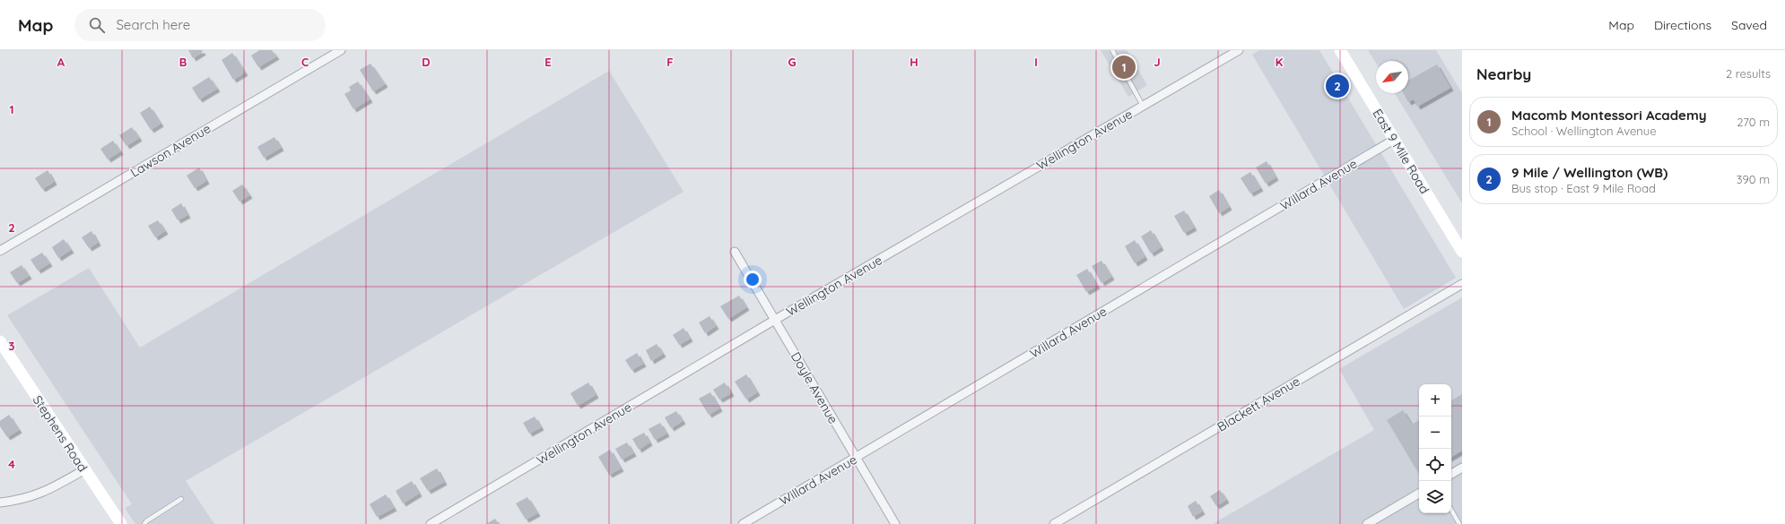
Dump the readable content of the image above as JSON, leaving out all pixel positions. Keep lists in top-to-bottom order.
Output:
{
  "streets": {
    "main road": ["East 9 Mile Road", "Stephens Road"],
    "street": [
      "Wellington Avenue",
      "Lawson Avenue",
      "Willard Avenue",
      "Doyle Avenue",
      "Blackett Avenue"
    ]
  },
  "crossings": [
    ["Wellington Avenue", "Doyle Avenue"],
    ["East 9 Mile Road", "Willard Avenue"],
    ["Willard Avenue", "Doyle Avenue"]
  ],
  "north": "bottom left",
  "page": {
    "header": "Map",
    "search": "Search here",
    "nav": ["Map", "Directions", "Saved"],
    "heading": ["Nearby", "2 results"],
    "pins": ["1", "2"],
    "list": [
      {
        "mark": "1",
        "name": "Macomb Montessori Academy",
        "note": "School · Wellington Avenue",
        "value": "270 m"
      },
      {
        "mark": "2",
        "name": "9 Mile / Wellington (WB)",
        "note": "Bus stop · East 9 Mile Road",
        "value": "390 m"
      }
    ],
    "map_buttons": ["+", "−"]
  },
  "grid": {
    "columns": [
      "A",
      "B",
      "C",
      "D",
      "E",
      "F",
      "G",
      "H",
      "I",
      "J",
      "K"
    ],
    "rows": [
      "1",
      "2",
      "3",
      "4"
    ]
  }
}
